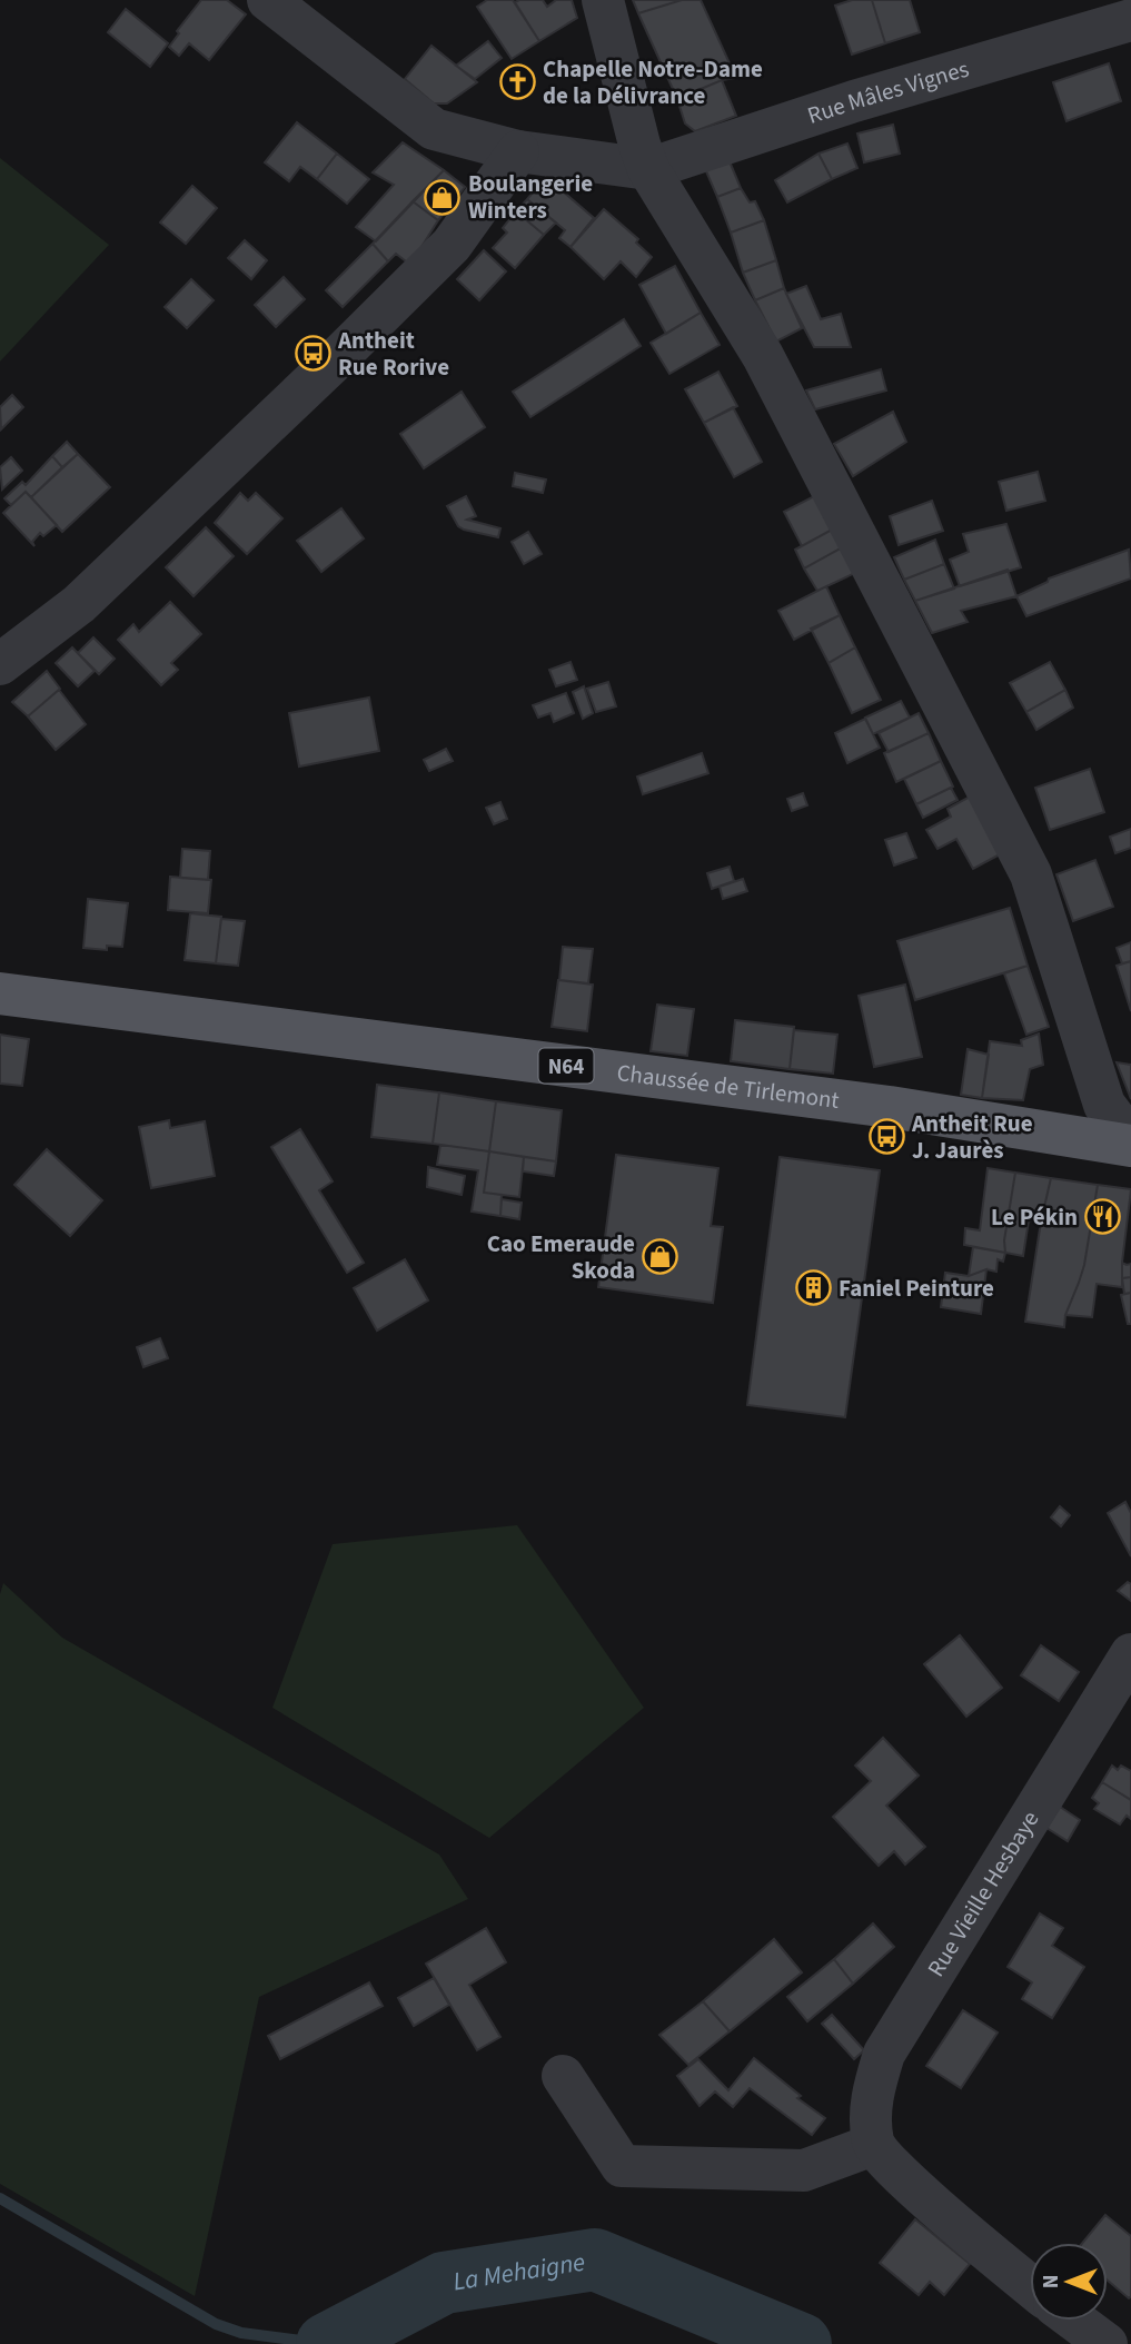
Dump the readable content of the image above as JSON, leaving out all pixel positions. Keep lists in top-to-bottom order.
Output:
{
  "streets": {
    "main road": ["N64", "Chaussée de Tirlemont"],
    "street": ["Rue Mâles Vignes", "Rue Vieille Hesbaye"]
  },
  "water": ["La Mehaigne"],
  "places": {
    "church": ["Chapelle Notre-Dame de la Délivrance"],
    "shop": ["Boulangerie Winters", "Cao Emeraude Skoda"],
    "bus stop": ["Antheit Rue Rorive", "Antheit Rue J. Jaurès"],
    "restaurant": ["Le Pékin"],
    "building": ["Faniel Peinture"]
  },
  "north": "left"
}
